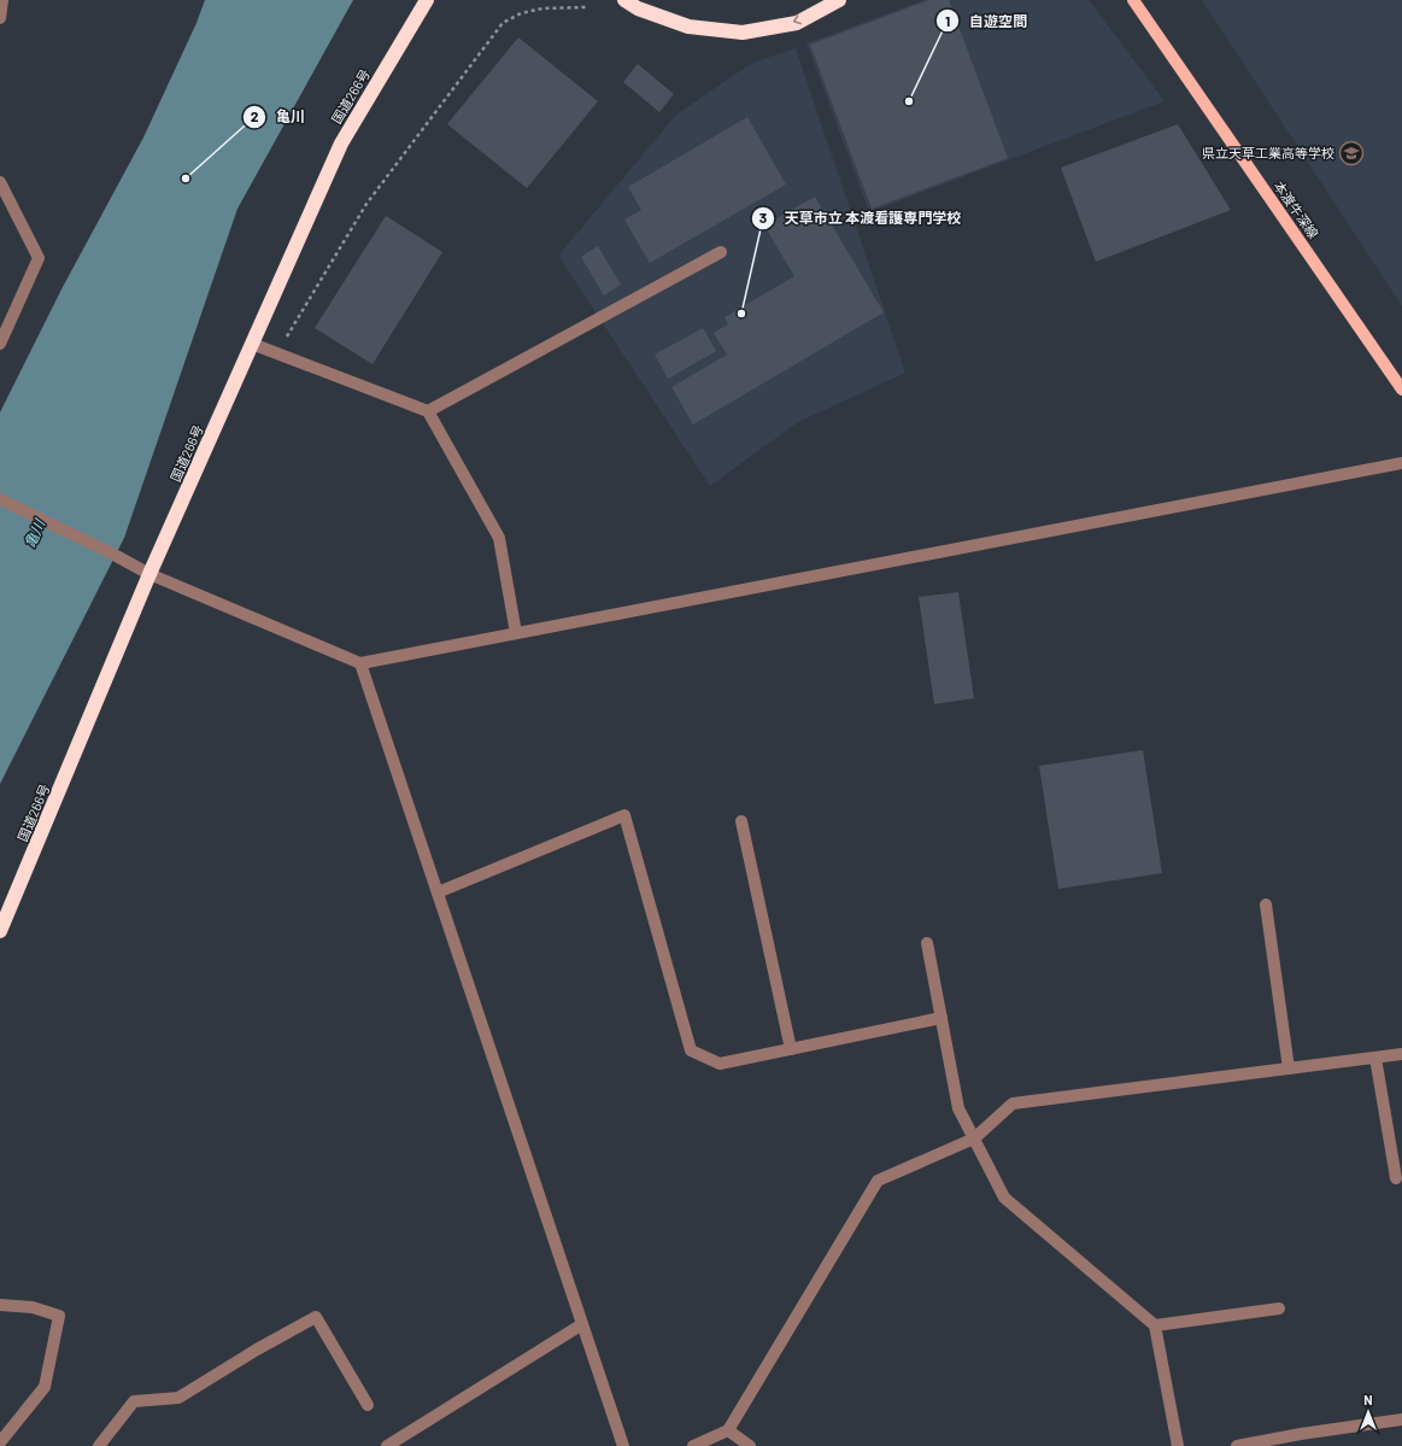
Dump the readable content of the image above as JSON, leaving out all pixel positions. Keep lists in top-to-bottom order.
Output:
{
  "streets": {
    "highway": ["国道266号"],
    "main road": ["本渡牛深線"]
  },
  "water": ["亀川"],
  "places": {
    "other": ["自遊空間", "亀川", "天草市立 本渡看護専門学校"],
    "school or university": ["県立天草工業高等学校"]
  },
  "north": "top"
}
